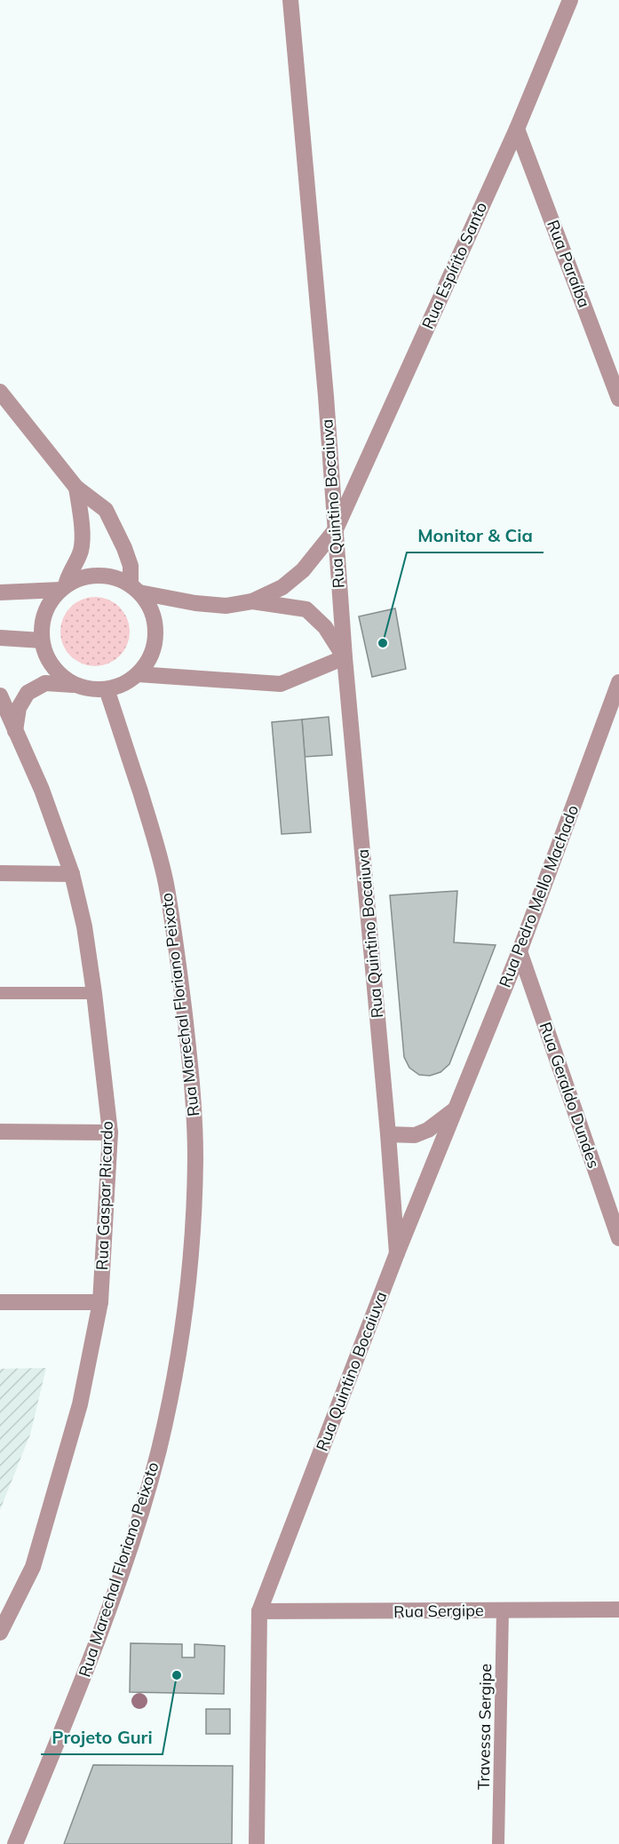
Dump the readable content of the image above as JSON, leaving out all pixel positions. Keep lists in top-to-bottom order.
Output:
{
  "streets": {
    "street": [
      "Rua Paraíba",
      "Rua Espírito Santo",
      "Rua Quintino Bocaiuva",
      "Rua Pedro Mello Machado",
      "Rua Marechal Floriano Peixoto",
      "Rua Geraldo Dundes",
      "Rua Gaspar Ricardo",
      "Rua Sergipe"
    ],
    "lane": ["Travessa Sergipe"]
  },
  "crossings": [
    ["Rua Paraíba", "Rua Espírito Santo"],
    ["Rua Espírito Santo", "Rua Quintino Bocaiuva"],
    ["Rua Quintino Bocaiuva", "Rua Pedro Mello Machado"],
    ["Rua Quintino Bocaiuva", "Rua Sergipe"],
    ["Rua Pedro Mello Machado", "Rua Geraldo Dundes"],
    ["Rua Sergipe", "Travessa Sergipe"]
  ],
  "places": ["Monitor & Cia", "Projeto Guri"]
}
